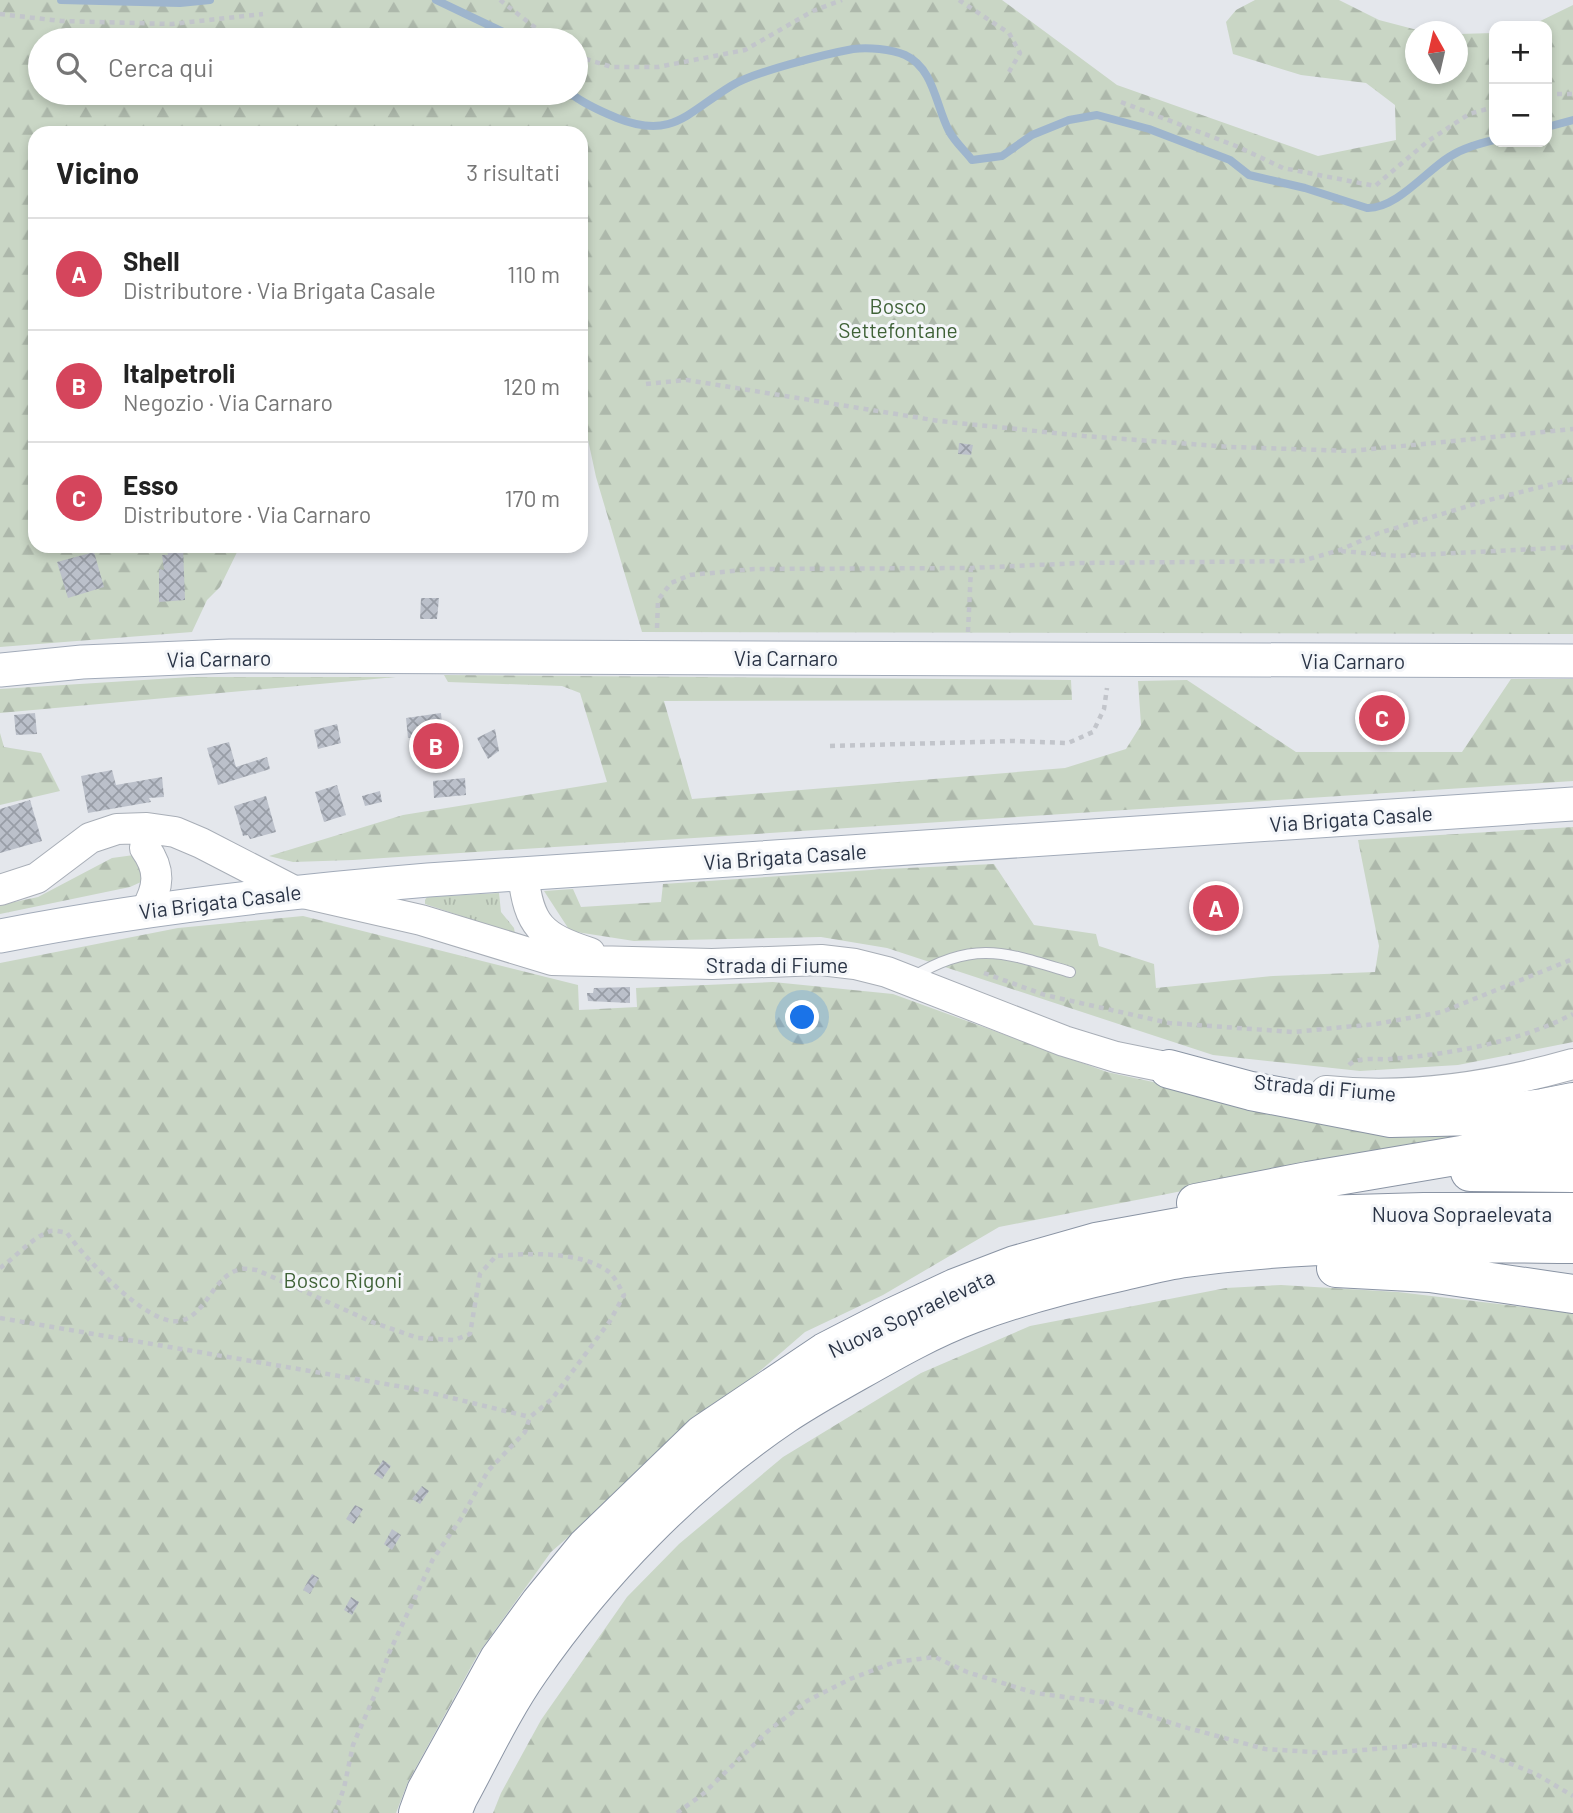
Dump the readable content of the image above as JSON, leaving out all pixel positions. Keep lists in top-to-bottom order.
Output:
{
  "streets": {
    "highway": ["Nuova Sopraelevata"],
    "main road": ["Via Carnaro", "Via Brigata Casale", "Strada di Fiume"]
  },
  "crossings": [
    ["Via Brigata Casale", "Strada di Fiume"]
  ],
  "parks": ["Bosco Settefontane", "Bosco Rigoni"],
  "north": "top",
  "page": {
    "map_buttons": ["+", "−"],
    "search": "Cerca qui",
    "heading": ["Vicino", "3 risultati"],
    "list": [
      {
        "mark": "A",
        "name": "Shell",
        "note": "Distributore · Via Brigata Casale",
        "value": "110 m"
      },
      {
        "mark": "B",
        "name": "Italpetroli",
        "note": "Negozio · Via Carnaro",
        "value": "120 m"
      },
      {
        "mark": "C",
        "name": "Esso",
        "note": "Distributore · Via Carnaro",
        "value": "170 m"
      }
    ],
    "pins": ["C", "B", "A"]
  }
}
